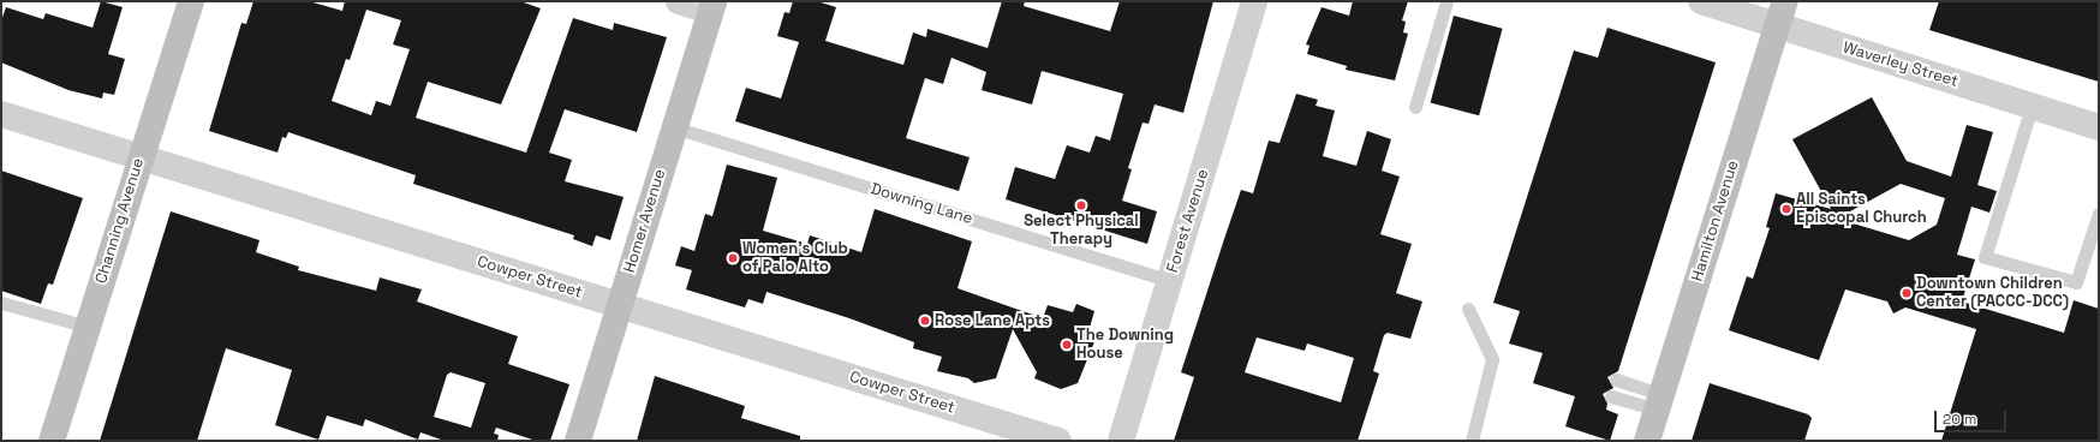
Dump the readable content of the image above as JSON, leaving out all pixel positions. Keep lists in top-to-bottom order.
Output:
{
  "streets": {
    "street": [
      "Waverley Street",
      "Channing Avenue",
      "Homer Avenue",
      "Forest Avenue",
      "Hamilton Avenue",
      "Cowper Street"
    ],
    "lane": ["Downing Lane"]
  },
  "crossings": [
    ["Waverley Street", "Hamilton Avenue"],
    ["Downing Lane", "Homer Avenue"],
    ["Downing Lane", "Forest Avenue"],
    ["Channing Avenue", "Cowper Street"],
    ["Homer Avenue", "Cowper Street"]
  ],
  "places": [
    "Select Physical Therapy",
    "All Saints Episcopal Church",
    "Women's Club of Palo Alto",
    "Downtown Children Center (PACCC-DCC)",
    "Rose Lane Apts",
    "The Downing House"
  ],
  "scale_bar": "20 m"
}
